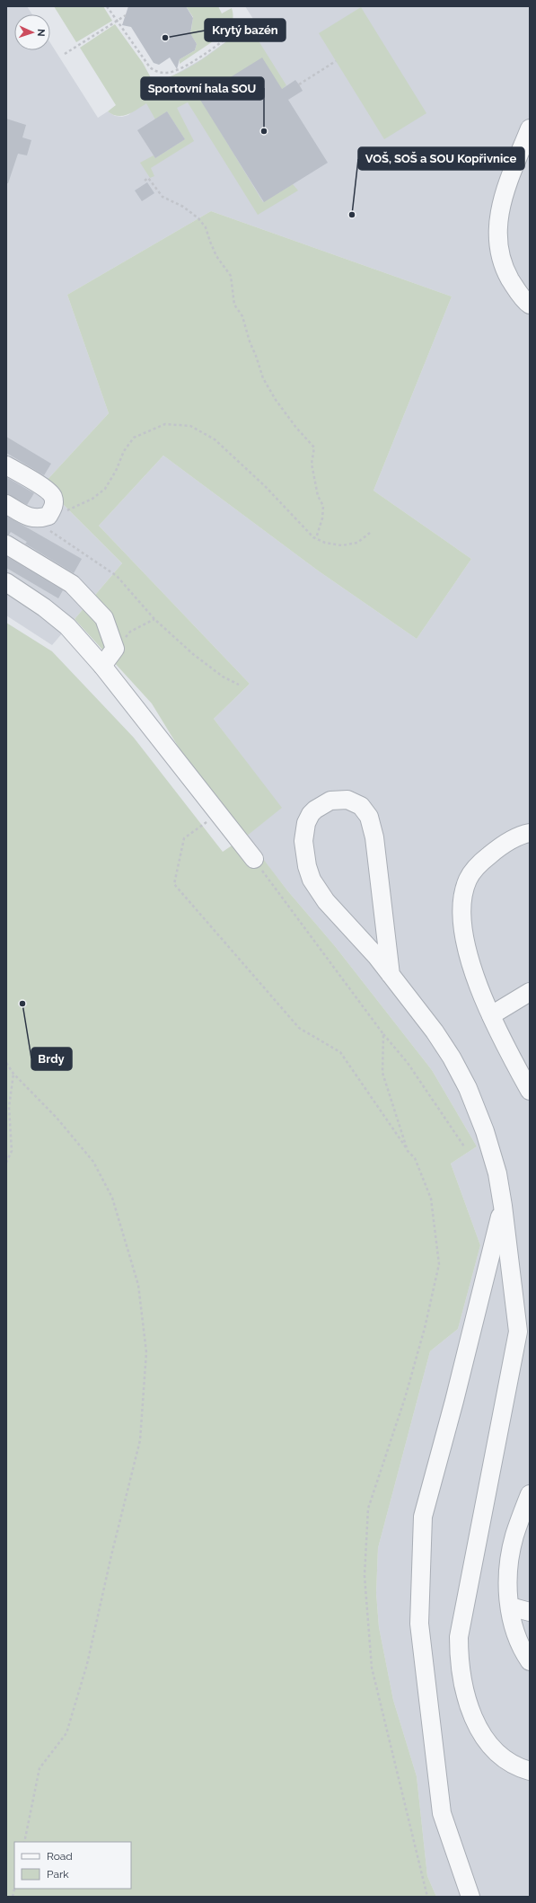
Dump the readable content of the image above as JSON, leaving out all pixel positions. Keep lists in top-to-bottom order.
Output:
{
  "places": [
    "Krytý bazén",
    "Sportovní hala SOU",
    "VOŠ, SOŠ a SOU Kopřivnice",
    "Brdy"
  ],
  "legend": ["Road", "Park"],
  "north": "right"
}
